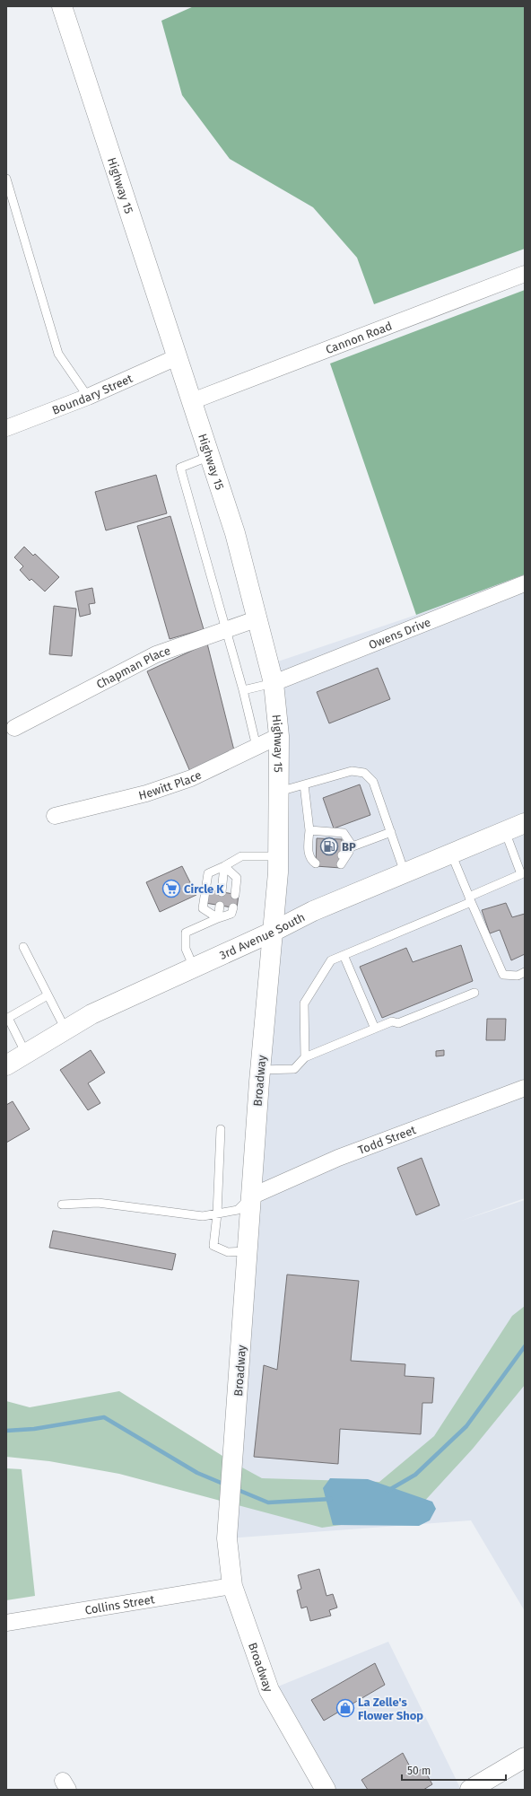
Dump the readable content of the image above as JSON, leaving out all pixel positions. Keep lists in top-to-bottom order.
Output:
{
  "streets": {
    "main road": ["Highway 15", "3rd Avenue South", "Broadway"],
    "street": [
      "Cannon Road",
      "Boundary Street",
      "Owens Drive",
      "Chapman Place",
      "Hewitt Place",
      "Todd Street",
      "Collins Street"
    ]
  },
  "crossings": [
    ["Highway 15", "Cannon Road"],
    ["Highway 15", "Boundary Street"],
    ["Highway 15", "Owens Drive"],
    ["Highway 15", "Chapman Place"],
    ["Highway 15", "Hewitt Place"],
    ["Highway 15", "3rd Avenue South"],
    ["Highway 15", "Broadway"],
    ["3rd Avenue South", "Broadway"],
    ["Broadway", "Todd Street"],
    ["Broadway", "Collins Street"]
  ],
  "places": {
    "fuel station": ["BP"],
    "supermarket": ["Circle K"],
    "shop": ["La Zelle's Flower Shop"]
  },
  "scale_bar": "50 m"
}
